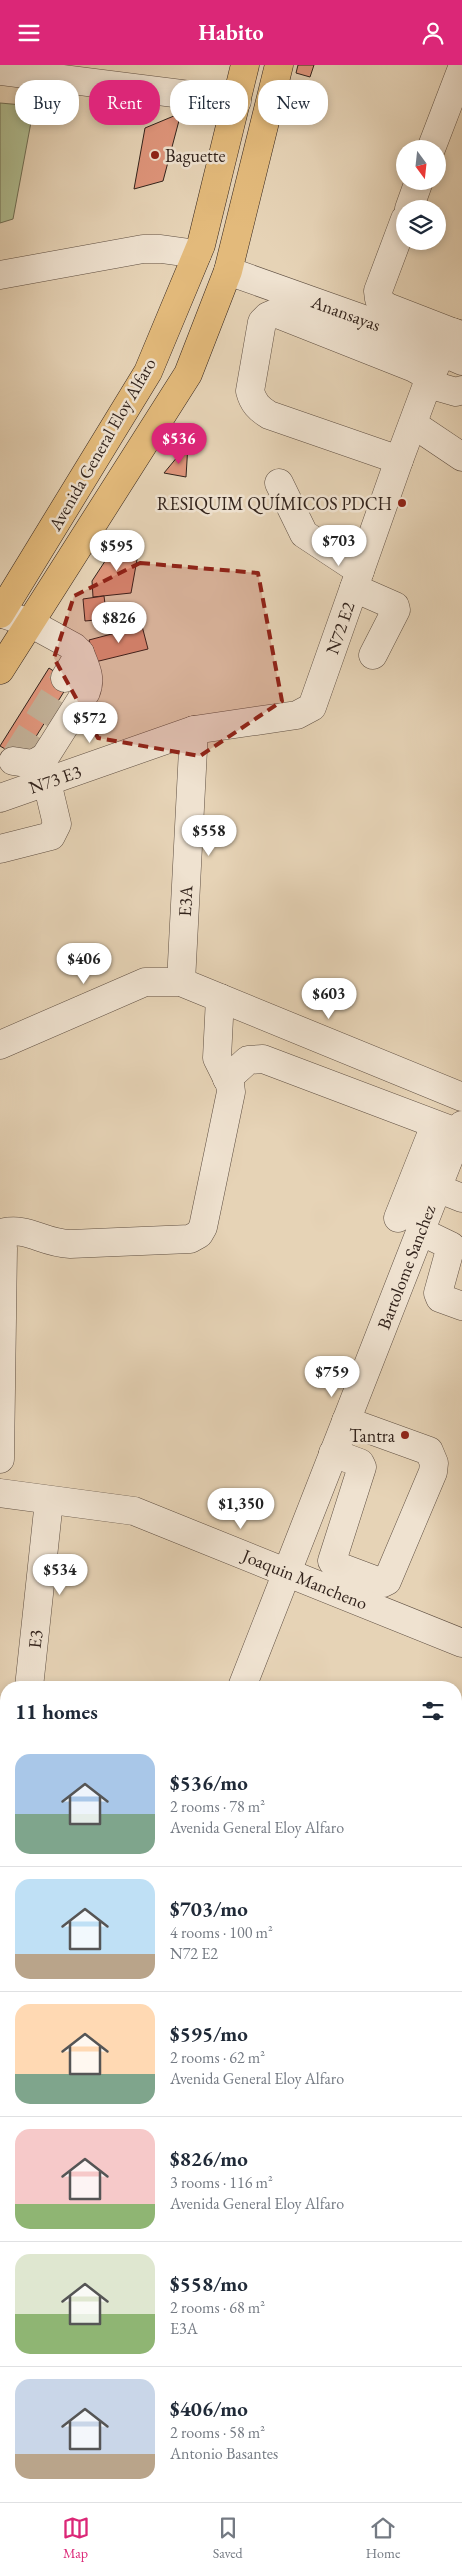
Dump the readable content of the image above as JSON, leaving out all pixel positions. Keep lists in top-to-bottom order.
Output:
{
  "streets": {
    "main road": ["Avenida General Eloy Alfaro"],
    "street": [
      "Anansayas",
      "N72 E2",
      "N73 E3",
      "E3A",
      "Bartolome Sanchez",
      "Joaquin Mancheno",
      "E3"
    ]
  },
  "crossings": [
    ["Anansayas", "Avenida General Eloy Alfaro"],
    ["Anansayas", "N72 E2"],
    ["N72 E2", "N73 E3"],
    ["N72 E2", "E3A"],
    ["N73 E3", "E3A"],
    ["Bartolome Sanchez", "Joaquin Mancheno"],
    ["Joaquin Mancheno", "E3"]
  ],
  "places": ["Baguette", "RESIQUIM QUÍMICOS PDCH", "Tantra"],
  "north": "bottom",
  "page": {
    "header": "Habito",
    "chip": [
      "Buy",
      "Rent",
      "Filters",
      "New"
    ],
    "price": [
      "$536",
      "$703",
      "$595",
      "$826",
      "$572",
      "$558",
      "$406",
      "$603",
      "$759",
      "$1,350",
      "$534"
    ],
    "heading": "11 homes",
    "list": [
      {
        "name": "$536/mo",
        "note": "2 rooms · 78 m² · Avenida General Eloy Alfaro"
      },
      {
        "name": "$703/mo",
        "note": "4 rooms · 100 m² · N72 E2"
      },
      {
        "name": "$595/mo",
        "note": "2 rooms · 62 m² · Avenida General Eloy Alfaro"
      },
      {
        "name": "$826/mo",
        "note": "3 rooms · 116 m² · Avenida General Eloy Alfaro"
      },
      {
        "name": "$558/mo",
        "note": "2 rooms · 68 m² · E3A"
      },
      {
        "name": "$406/mo",
        "note": "2 rooms · 58 m² · Antonio Basantes"
      }
    ],
    "tabs": ["Map", "Saved", "Home"]
  }
}
